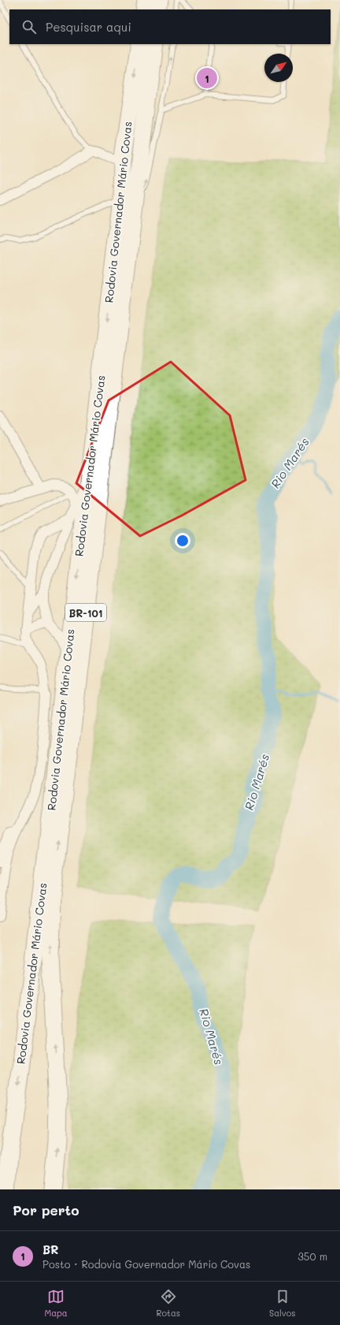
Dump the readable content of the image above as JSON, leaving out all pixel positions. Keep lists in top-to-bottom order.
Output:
{
  "streets": {
    "highway": ["Rodovia Governador Mário Covas", "BR-101"]
  },
  "water": ["Rio Marés"],
  "north": "top right",
  "page": {
    "search": "Pesquisar aqui",
    "pins": "1",
    "heading": "Por perto",
    "list": [
      {
        "mark": "1",
        "name": "BR",
        "note": "Posto · Rodovia Governador Mário Covas",
        "value": "350 m"
      }
    ],
    "nav": ["Mapa", "Rotas", "Salvos"]
  }
}
